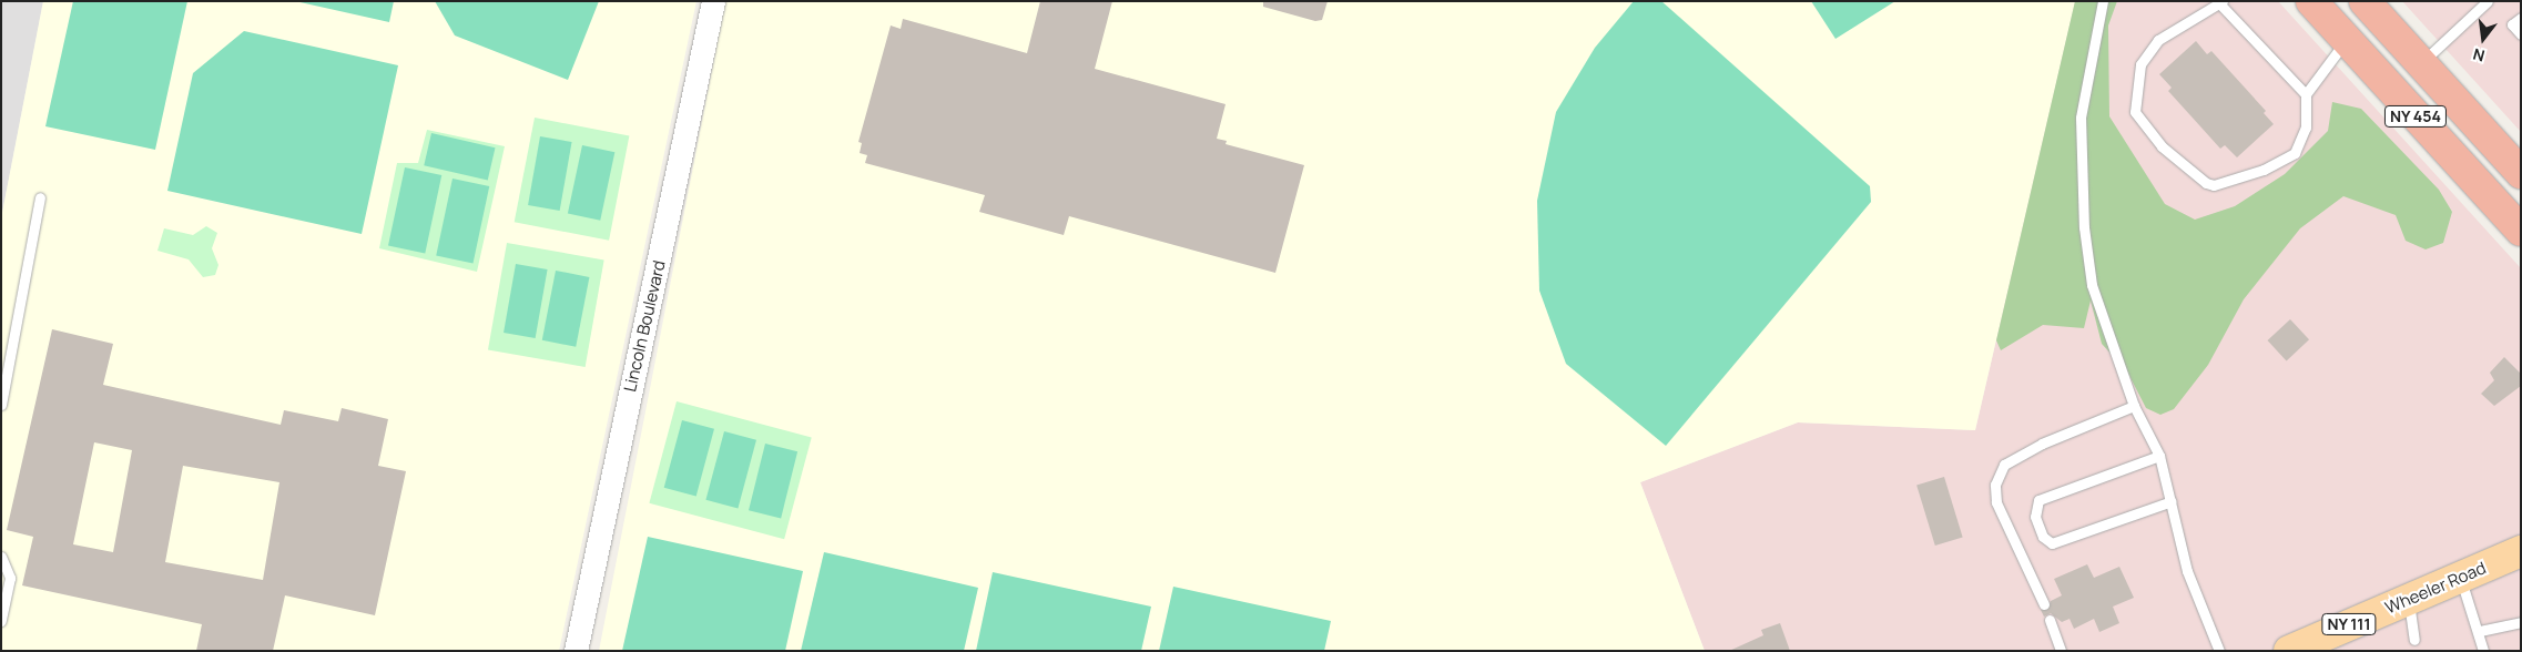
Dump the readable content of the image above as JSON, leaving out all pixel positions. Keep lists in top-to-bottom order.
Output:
{
  "streets": {
    "highway": ["NY 454"],
    "main road": ["Wheeler Road", "NY 111"],
    "street": ["Lincoln Boulevard"]
  },
  "north": "bottom"
}
